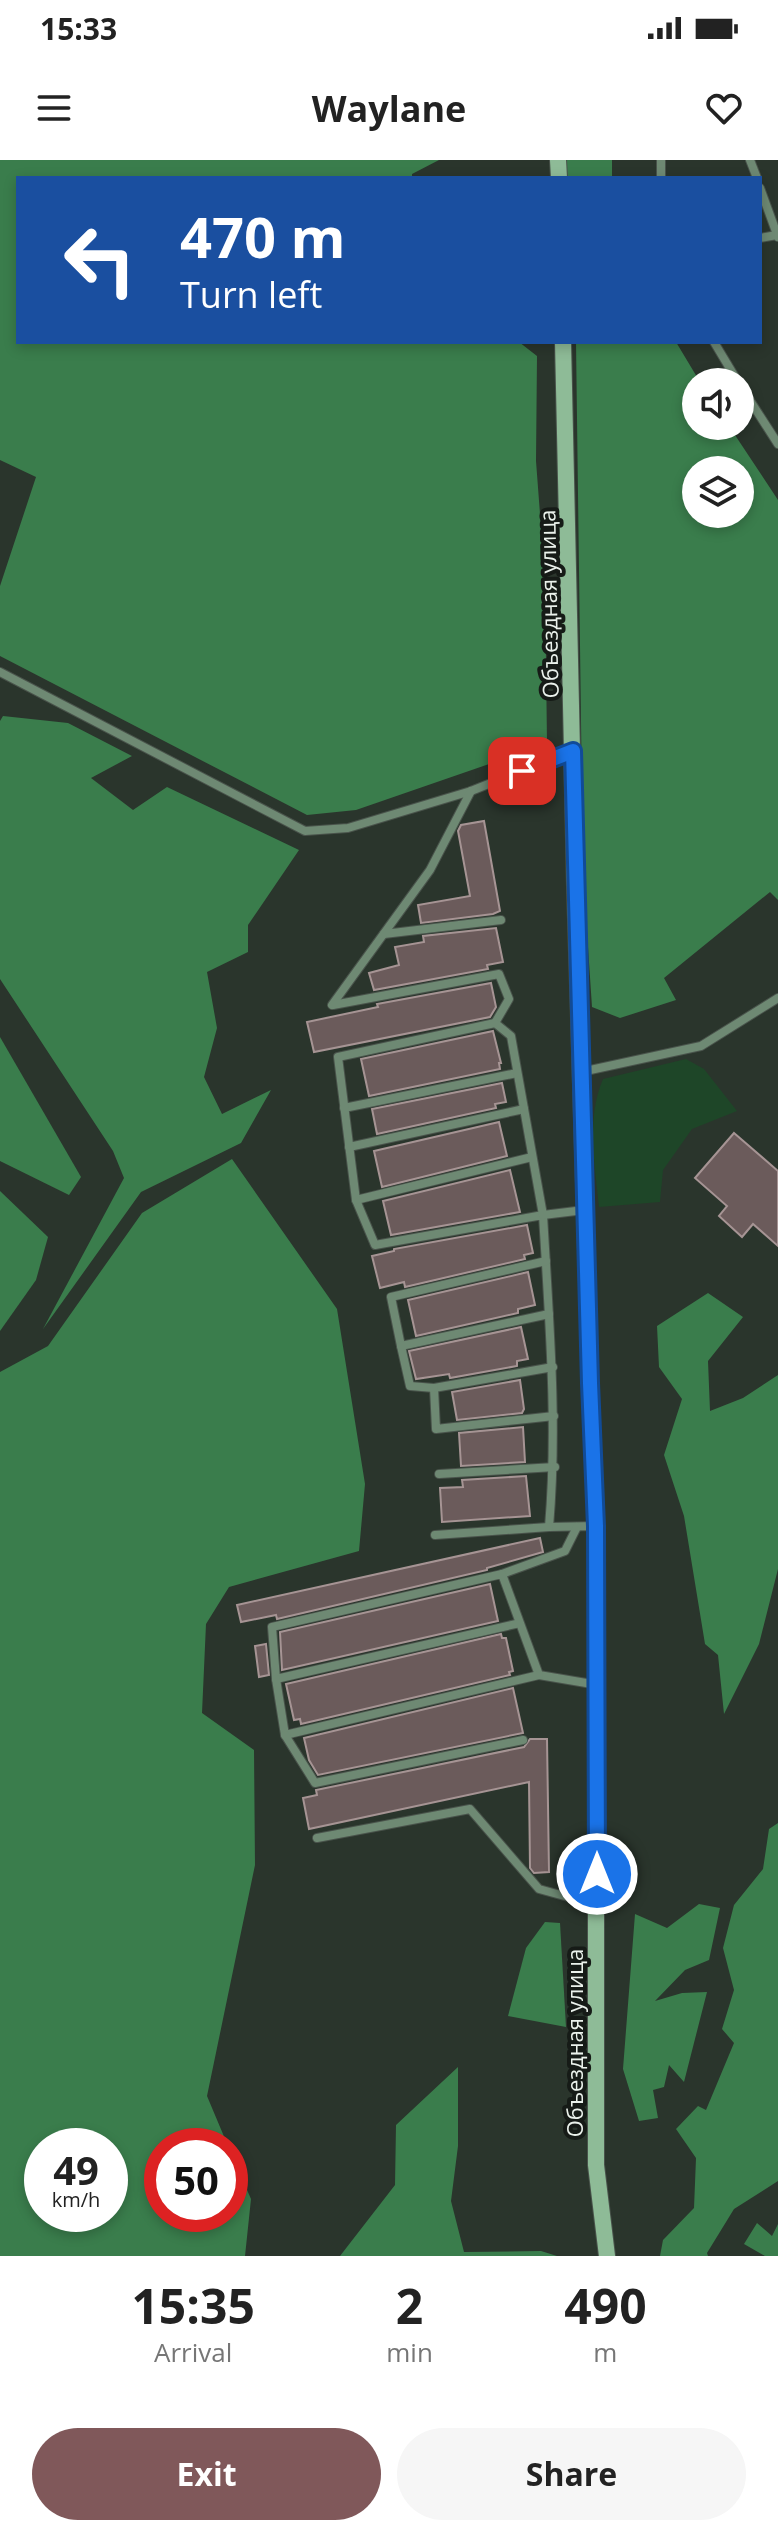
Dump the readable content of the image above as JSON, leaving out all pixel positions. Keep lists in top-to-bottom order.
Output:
{
  "streets": {
    "main road": ["Объездная улица"]
  },
  "page": {
    "status": "15:33",
    "header": "Waylane",
    "turn": ["470 m", "Turn left"],
    "speed": "49 km/h",
    "limit": "50",
    "eta": [
      "15:35",
      "Arrival",
      "2",
      "min",
      "490",
      "m"
    ],
    "buttons": ["Exit", "Share"]
  }
}
